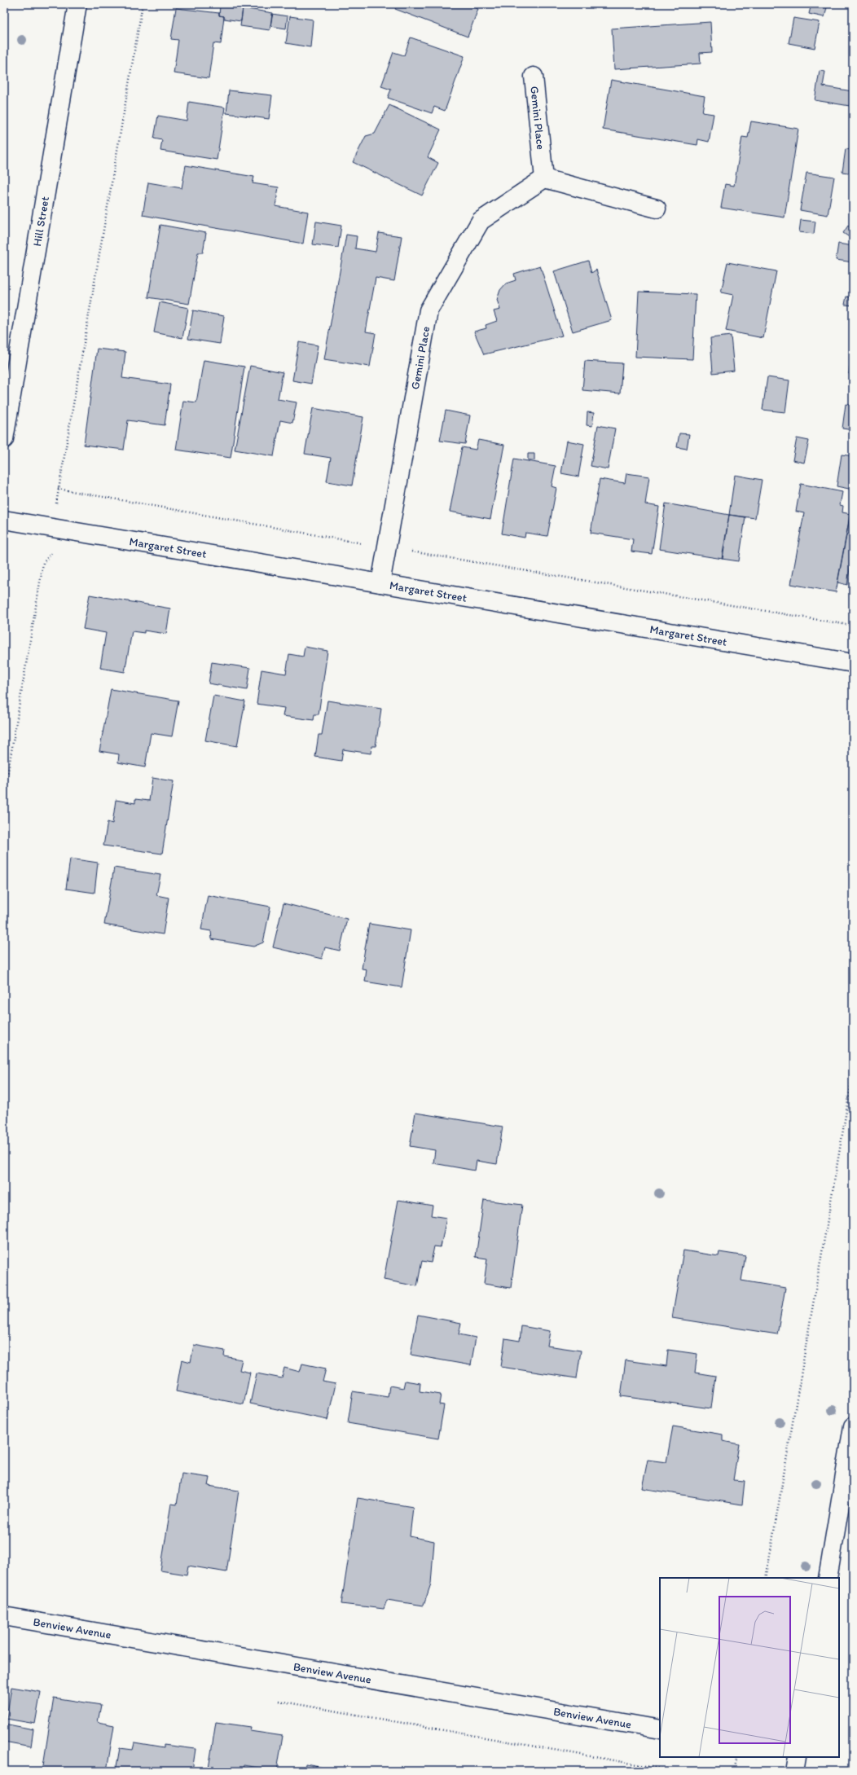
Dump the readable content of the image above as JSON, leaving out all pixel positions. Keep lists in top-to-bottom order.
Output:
{
  "streets": {
    "street": [
      "Gemini Place",
      "Hill Street",
      "Margaret Street",
      "Benview Avenue"
    ]
  },
  "crossings": [
    ["Gemini Place", "Margaret Street"]
  ]
}
